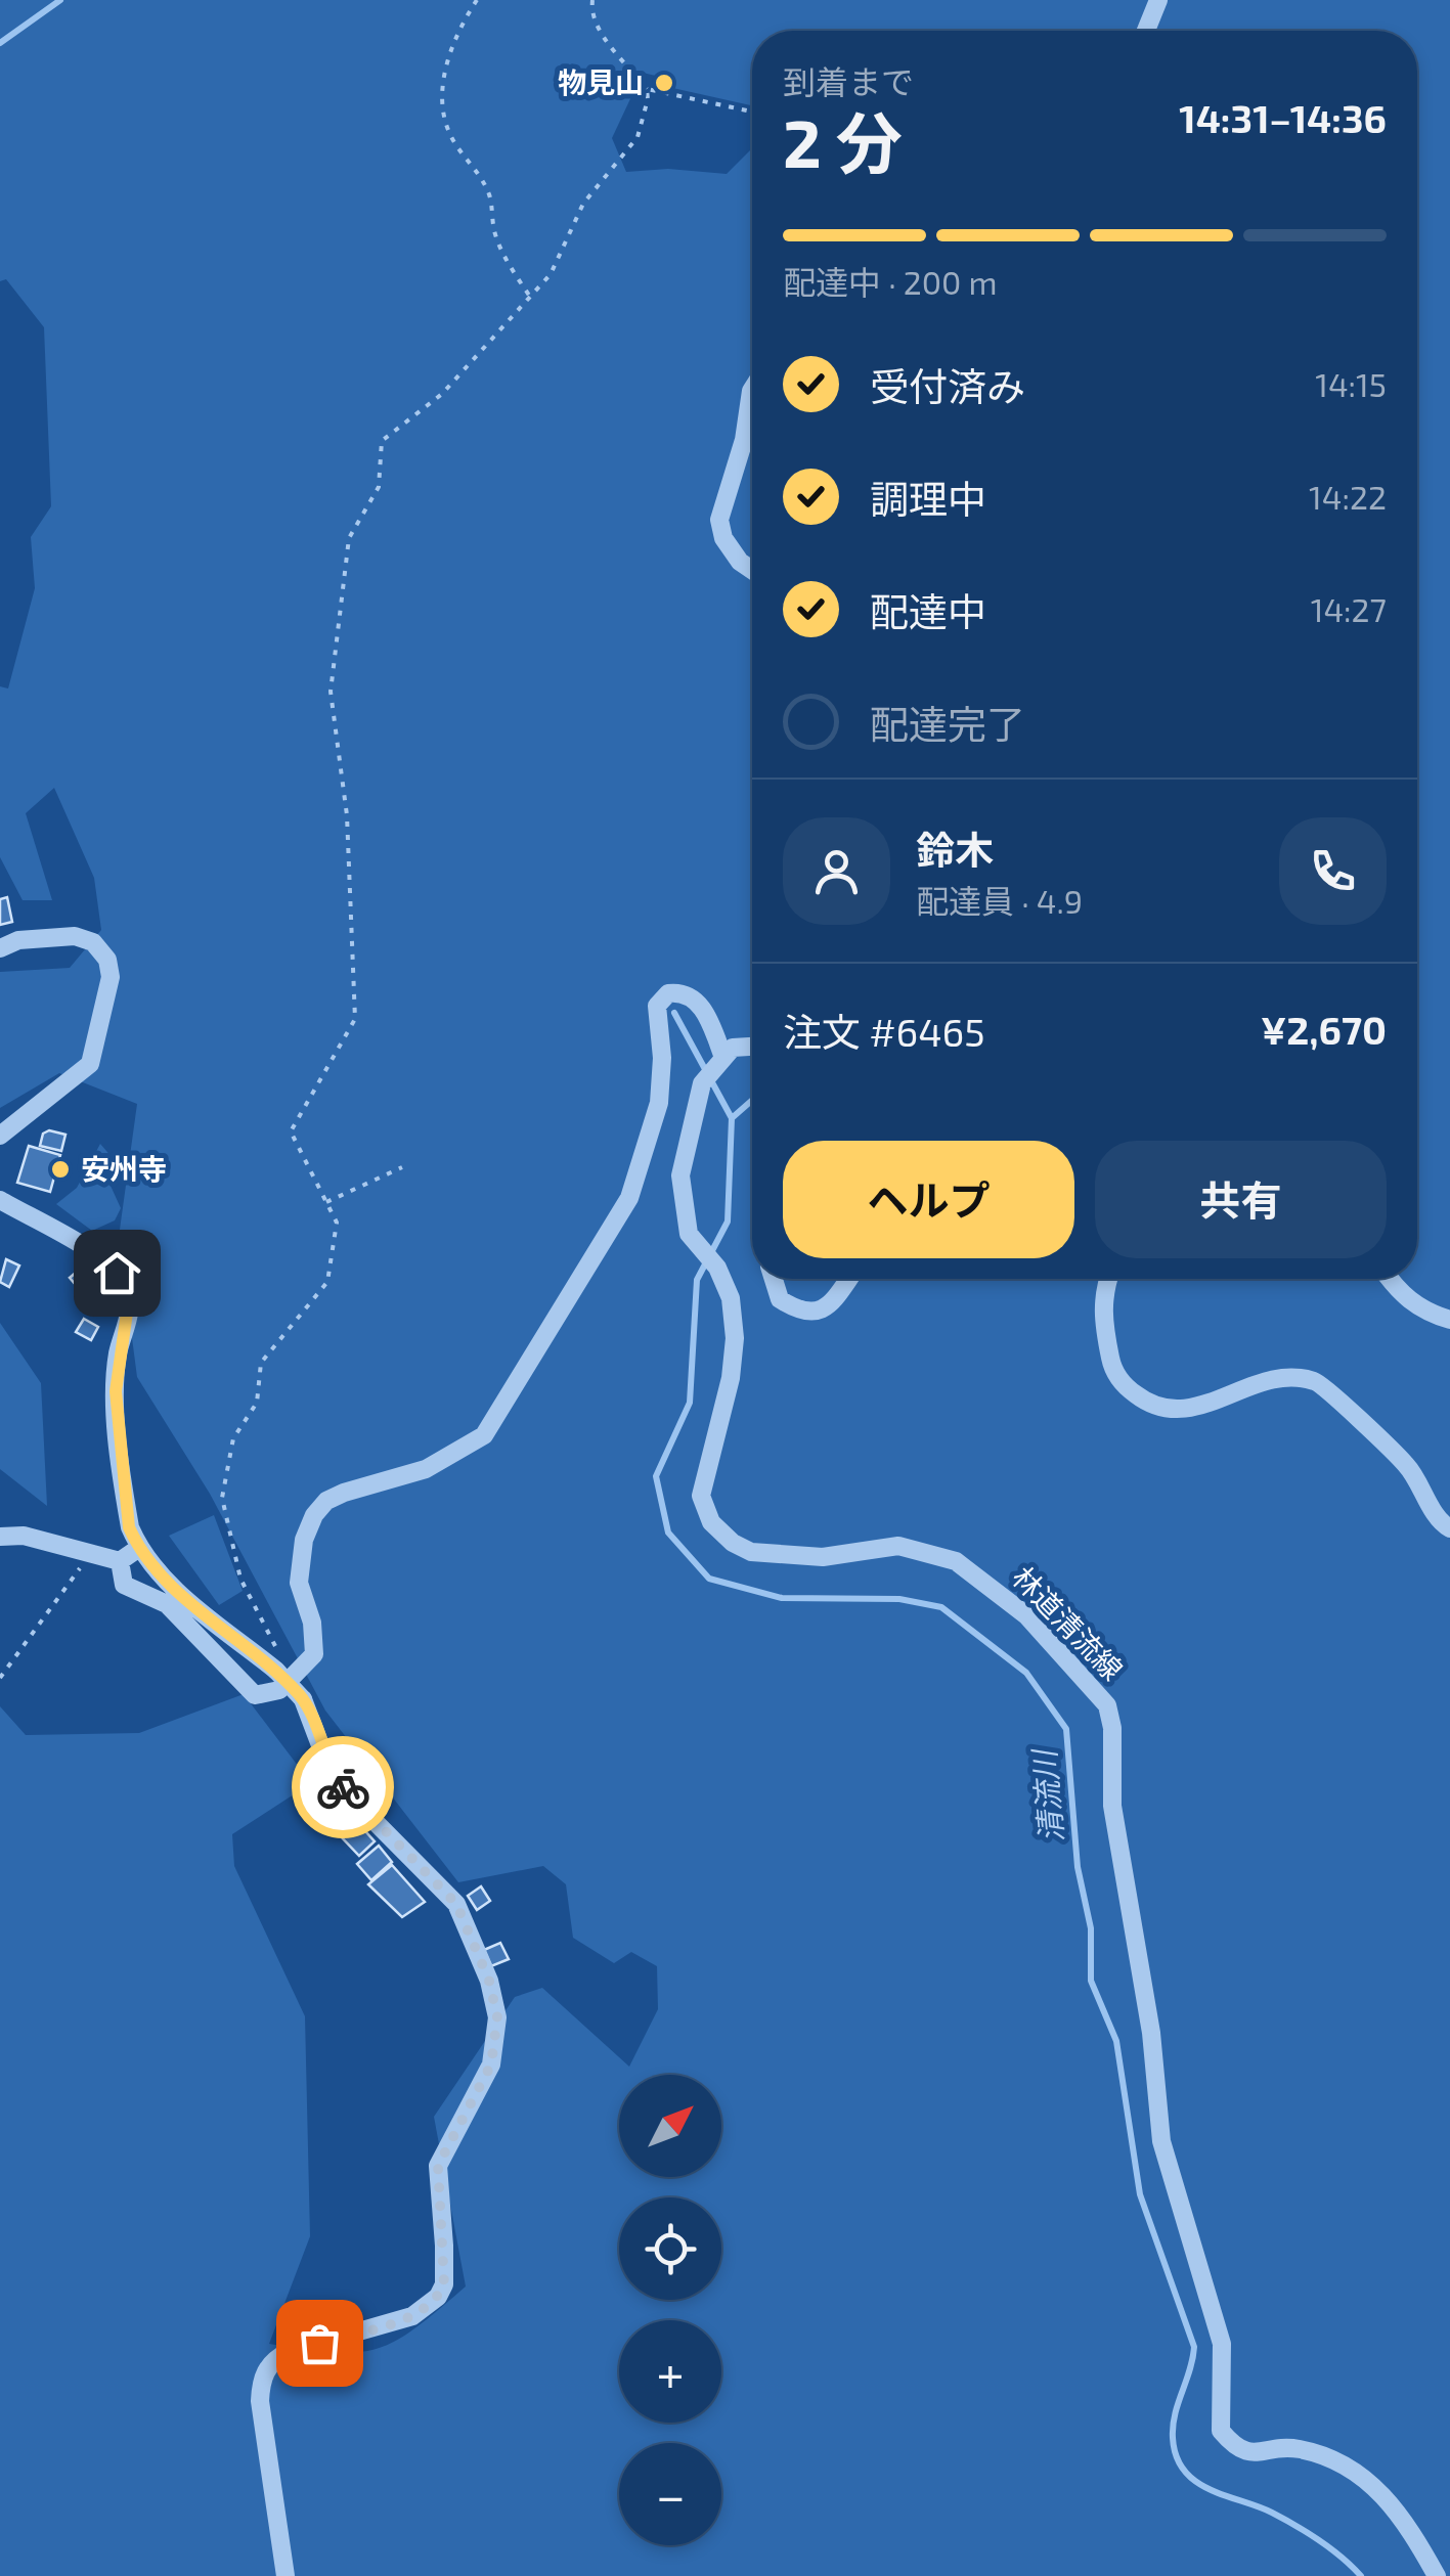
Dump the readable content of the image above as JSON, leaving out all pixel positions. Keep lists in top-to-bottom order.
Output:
{
  "streets": {
    "street": ["林道清流線"]
  },
  "water": ["清流川"],
  "places": ["物見山", "安州寺"],
  "north": "top right",
  "page": {
    "heading": ["2 分", "到着まで", "14:31–14:36"],
    "panel": [
      "鈴木",
      "配達員 · 4.9",
      "注文 #6465",
      "¥2,670"
    ],
    "bar": "配達中 · 200 m",
    "list": [
      ["受付済み", "14:15"],
      ["調理中", "14:22"],
      ["配達中", "14:27"],
      "配達完了"
    ],
    "buttons": ["ヘルプ", "共有"],
    "map_buttons": ["+", "−"]
  }
}
